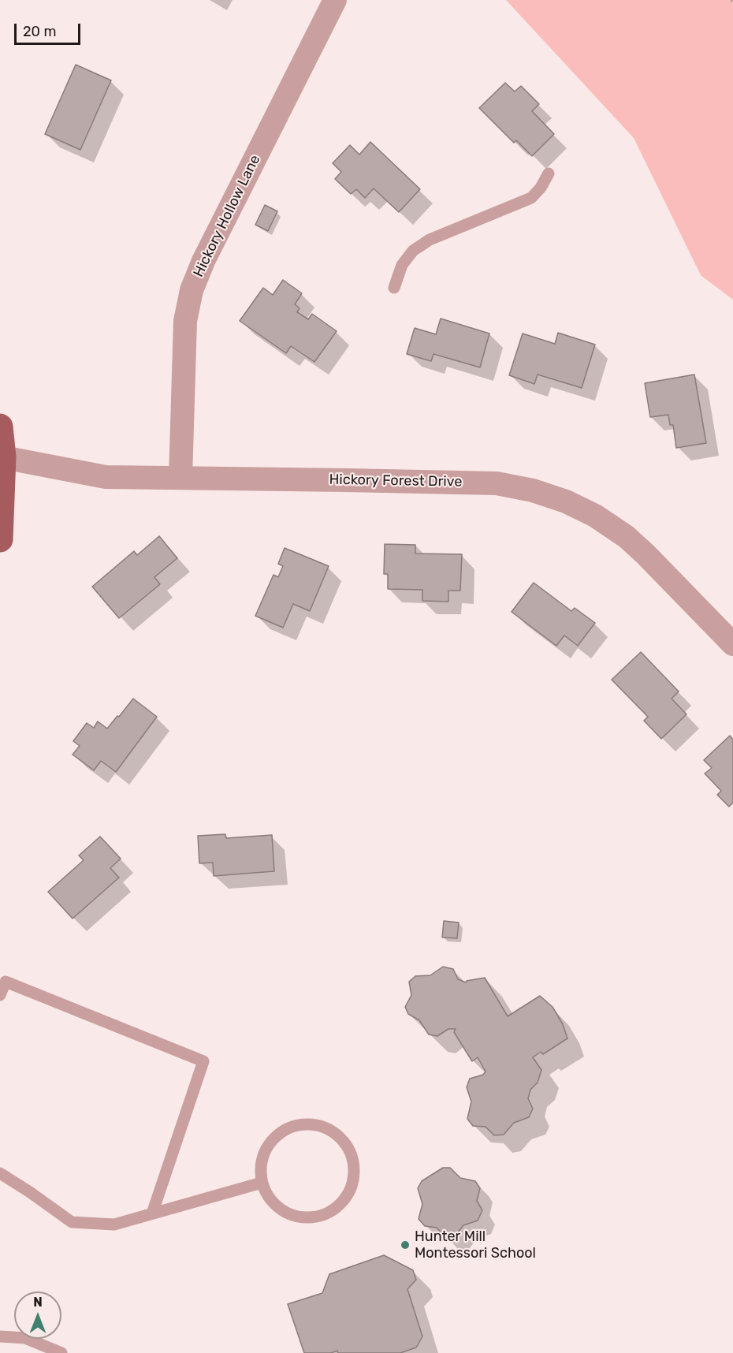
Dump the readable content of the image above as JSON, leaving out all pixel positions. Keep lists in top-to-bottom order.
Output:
{
  "streets": {
    "street": ["Hickory Hollow Lane", "Hickory Forest Drive"]
  },
  "crossings": [
    ["Hickory Hollow Lane", "Hickory Forest Drive"]
  ],
  "places": ["Hunter Mill Montessori School"],
  "scale_bar": "20 m",
  "north": "top"
}
